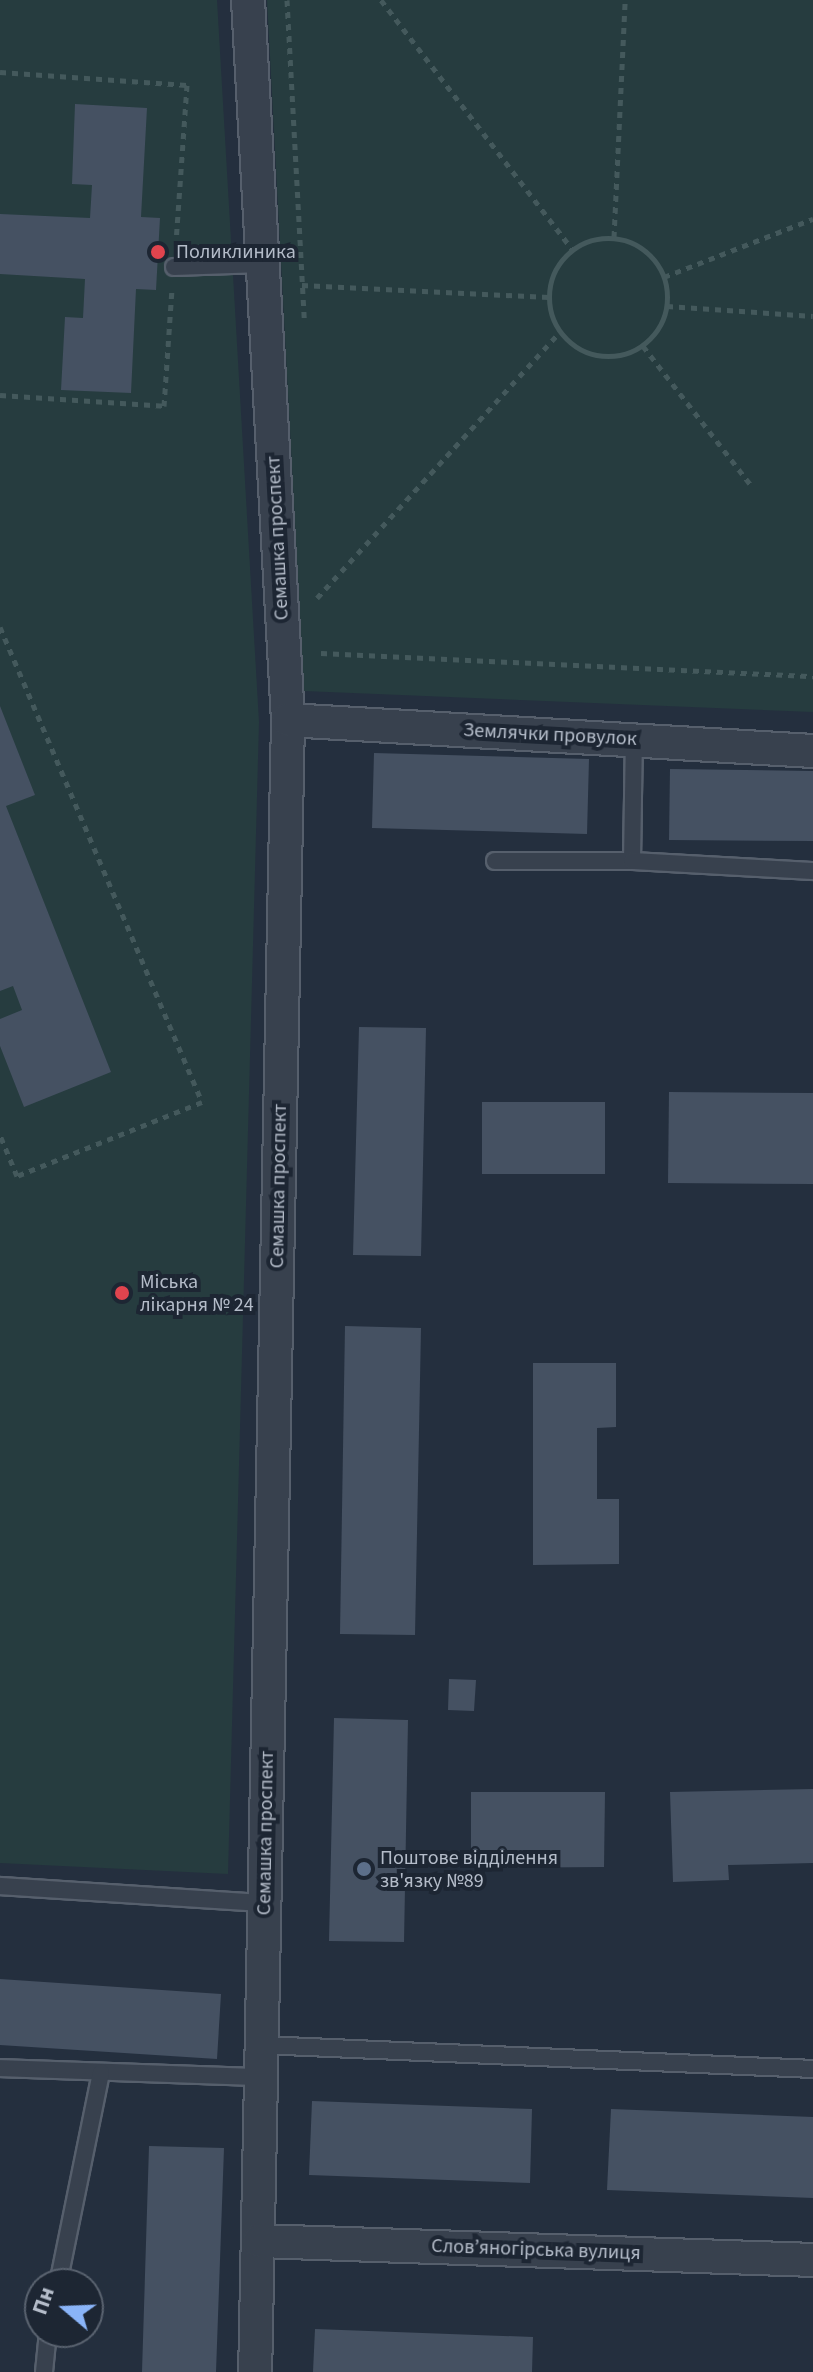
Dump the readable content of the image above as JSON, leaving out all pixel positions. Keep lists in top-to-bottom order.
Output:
{
  "streets": {
    "street": ["Семашка проспект", "Землячки провулок", "Слов’яногірська вулиця"]
  },
  "crossings": [
    ["Семашка проспект", "Землячки провулок"],
    ["Семашка проспект", "Слов’яногірська вулиця"]
  ],
  "places": ["Поликлиника", "Міська лікарня № 24", "Поштове відділення зв'язку №89"],
  "north": "left"
}
